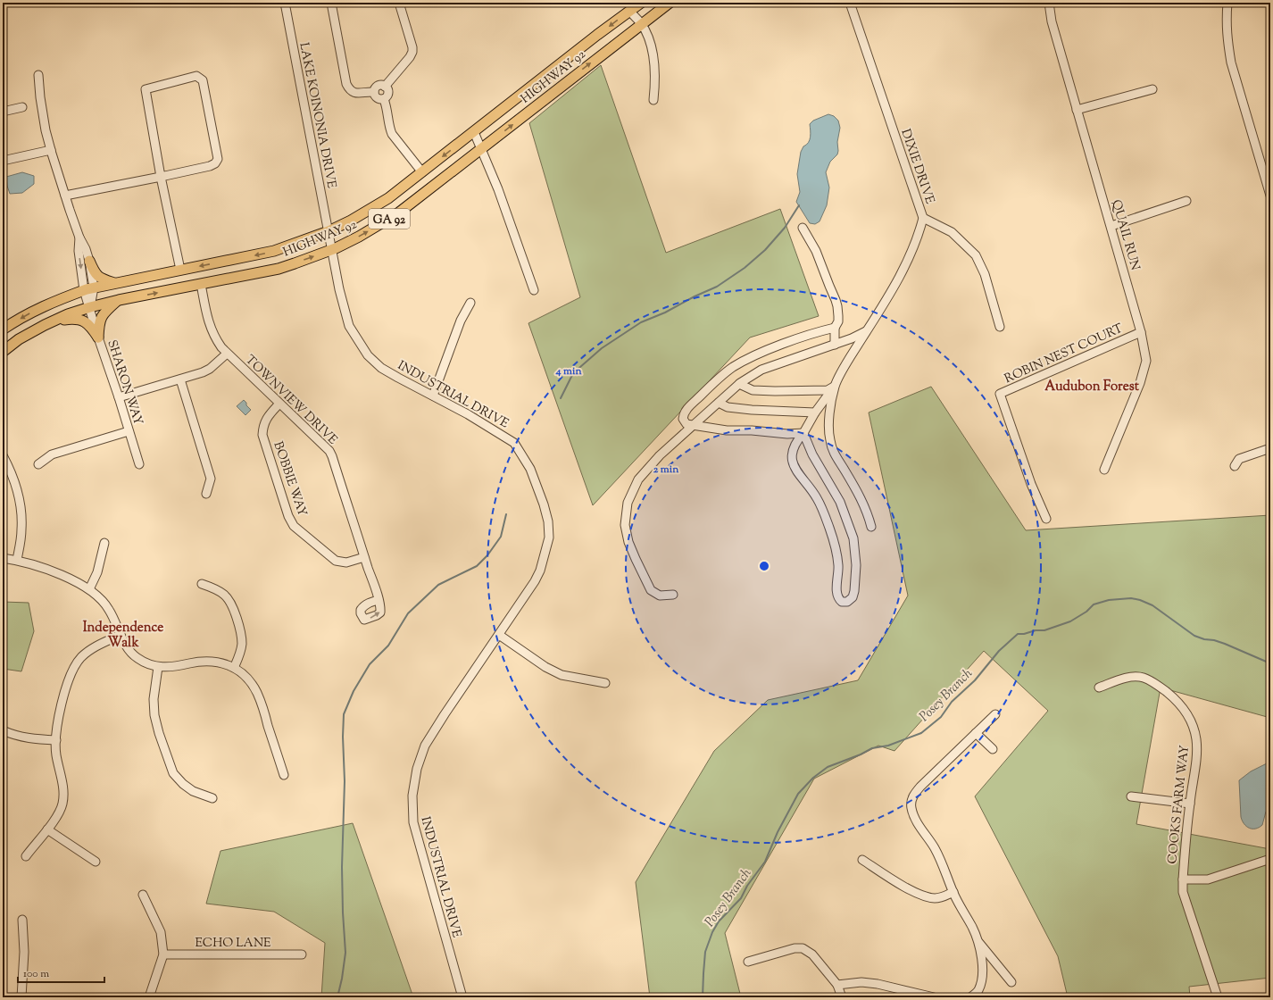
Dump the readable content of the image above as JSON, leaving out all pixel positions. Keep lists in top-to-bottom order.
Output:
{
  "streets": {
    "main road": ["HIGHWAY 92", "GA 92"],
    "street": [
      "LAKE KOINONIA DRIVE",
      "DIXIE DRIVE",
      "QUAIL RUN",
      "ROBIN NEST COURT",
      "SHARON WAY",
      "INDUSTRIAL DRIVE",
      "TOWNVIEW DRIVE",
      "BOBBIE WAY",
      "COOKS FARM WAY",
      "ECHO LANE"
    ]
  },
  "crossings": [
    ["HIGHWAY 92", "LAKE KOINONIA DRIVE"],
    ["HIGHWAY 92", "SHARON WAY"],
    ["HIGHWAY 92", "INDUSTRIAL DRIVE"],
    ["HIGHWAY 92", "TOWNVIEW DRIVE"],
    ["LAKE KOINONIA DRIVE", "INDUSTRIAL DRIVE"],
    ["QUAIL RUN", "ROBIN NEST COURT"],
    ["TOWNVIEW DRIVE", "BOBBIE WAY"]
  ],
  "districts": ["Audubon Forest", "Independence Walk"],
  "water": ["Posey Branch"],
  "scale_bar": "100 m",
  "rings": ["4 min", "2 min"]
}
